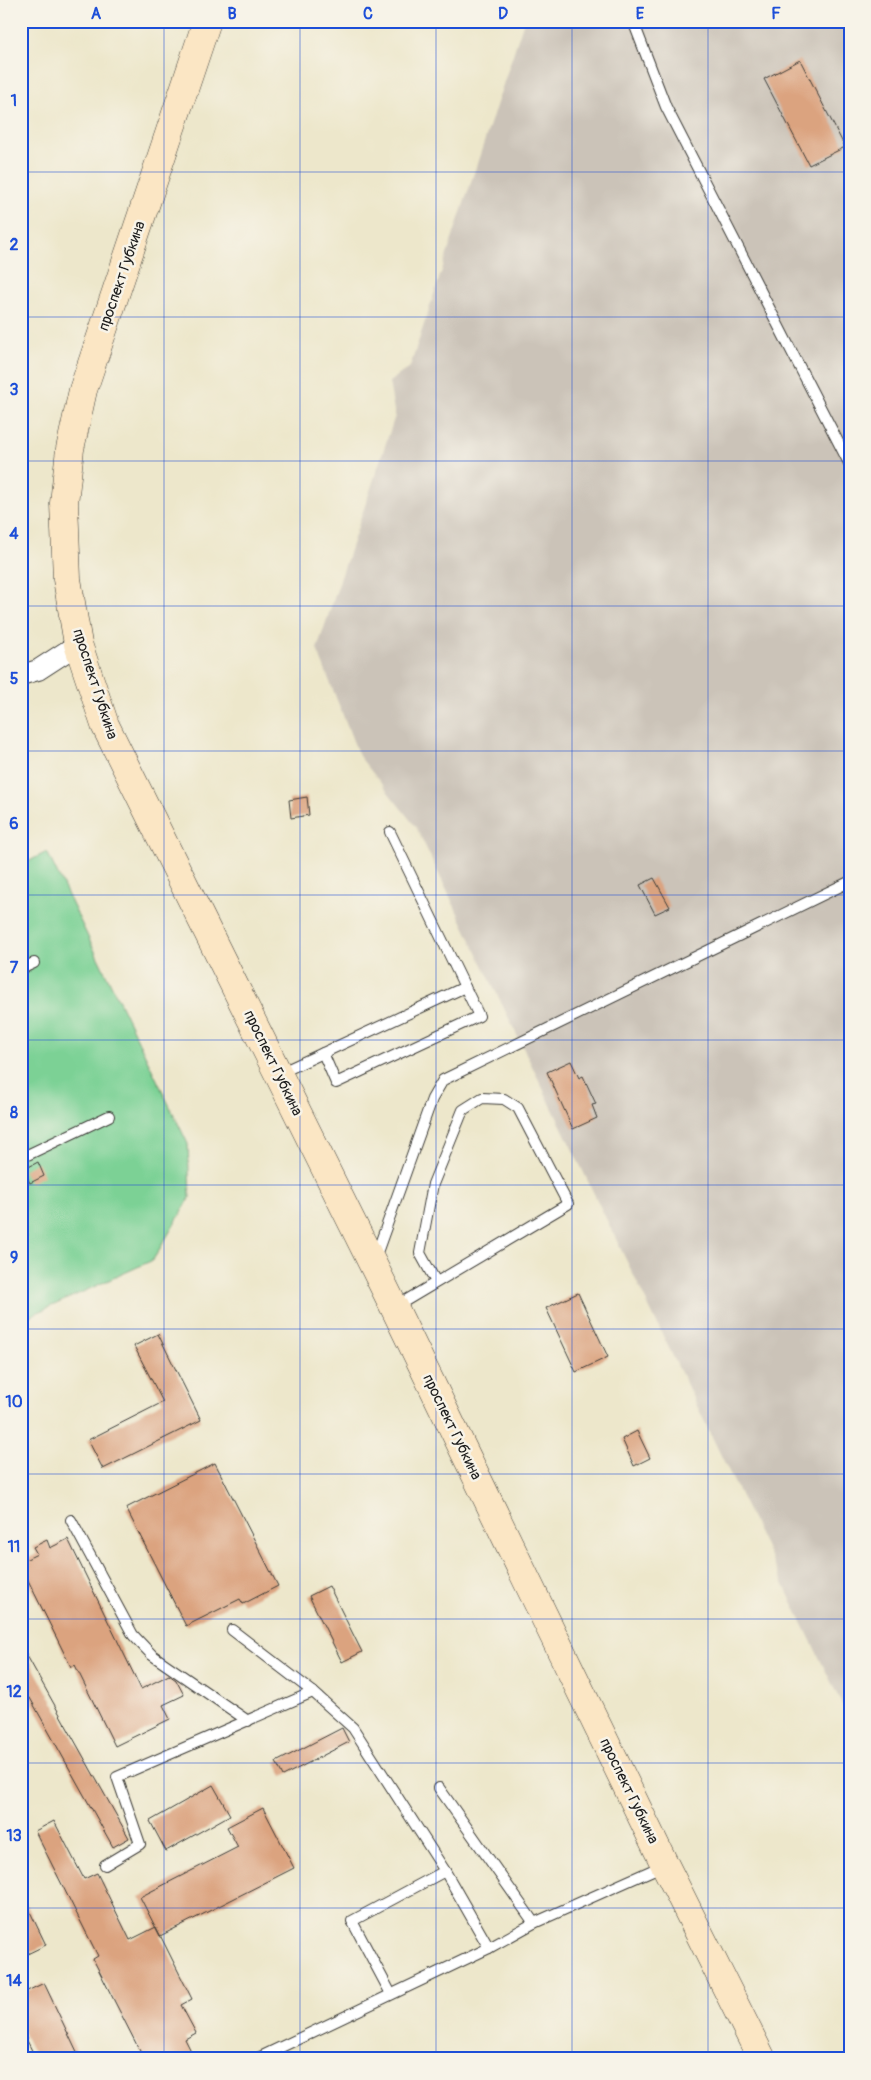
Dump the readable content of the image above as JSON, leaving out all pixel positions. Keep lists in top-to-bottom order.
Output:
{
  "streets": {
    "street": ["проспект Губкина"]
  },
  "grid": {
    "columns": [
      "A",
      "B",
      "C",
      "D",
      "E",
      "F"
    ],
    "rows": [
      "1",
      "2",
      "3",
      "4",
      "5",
      "6",
      "7",
      "8",
      "9",
      "10",
      "11",
      "12",
      "13",
      "14"
    ]
  }
}
